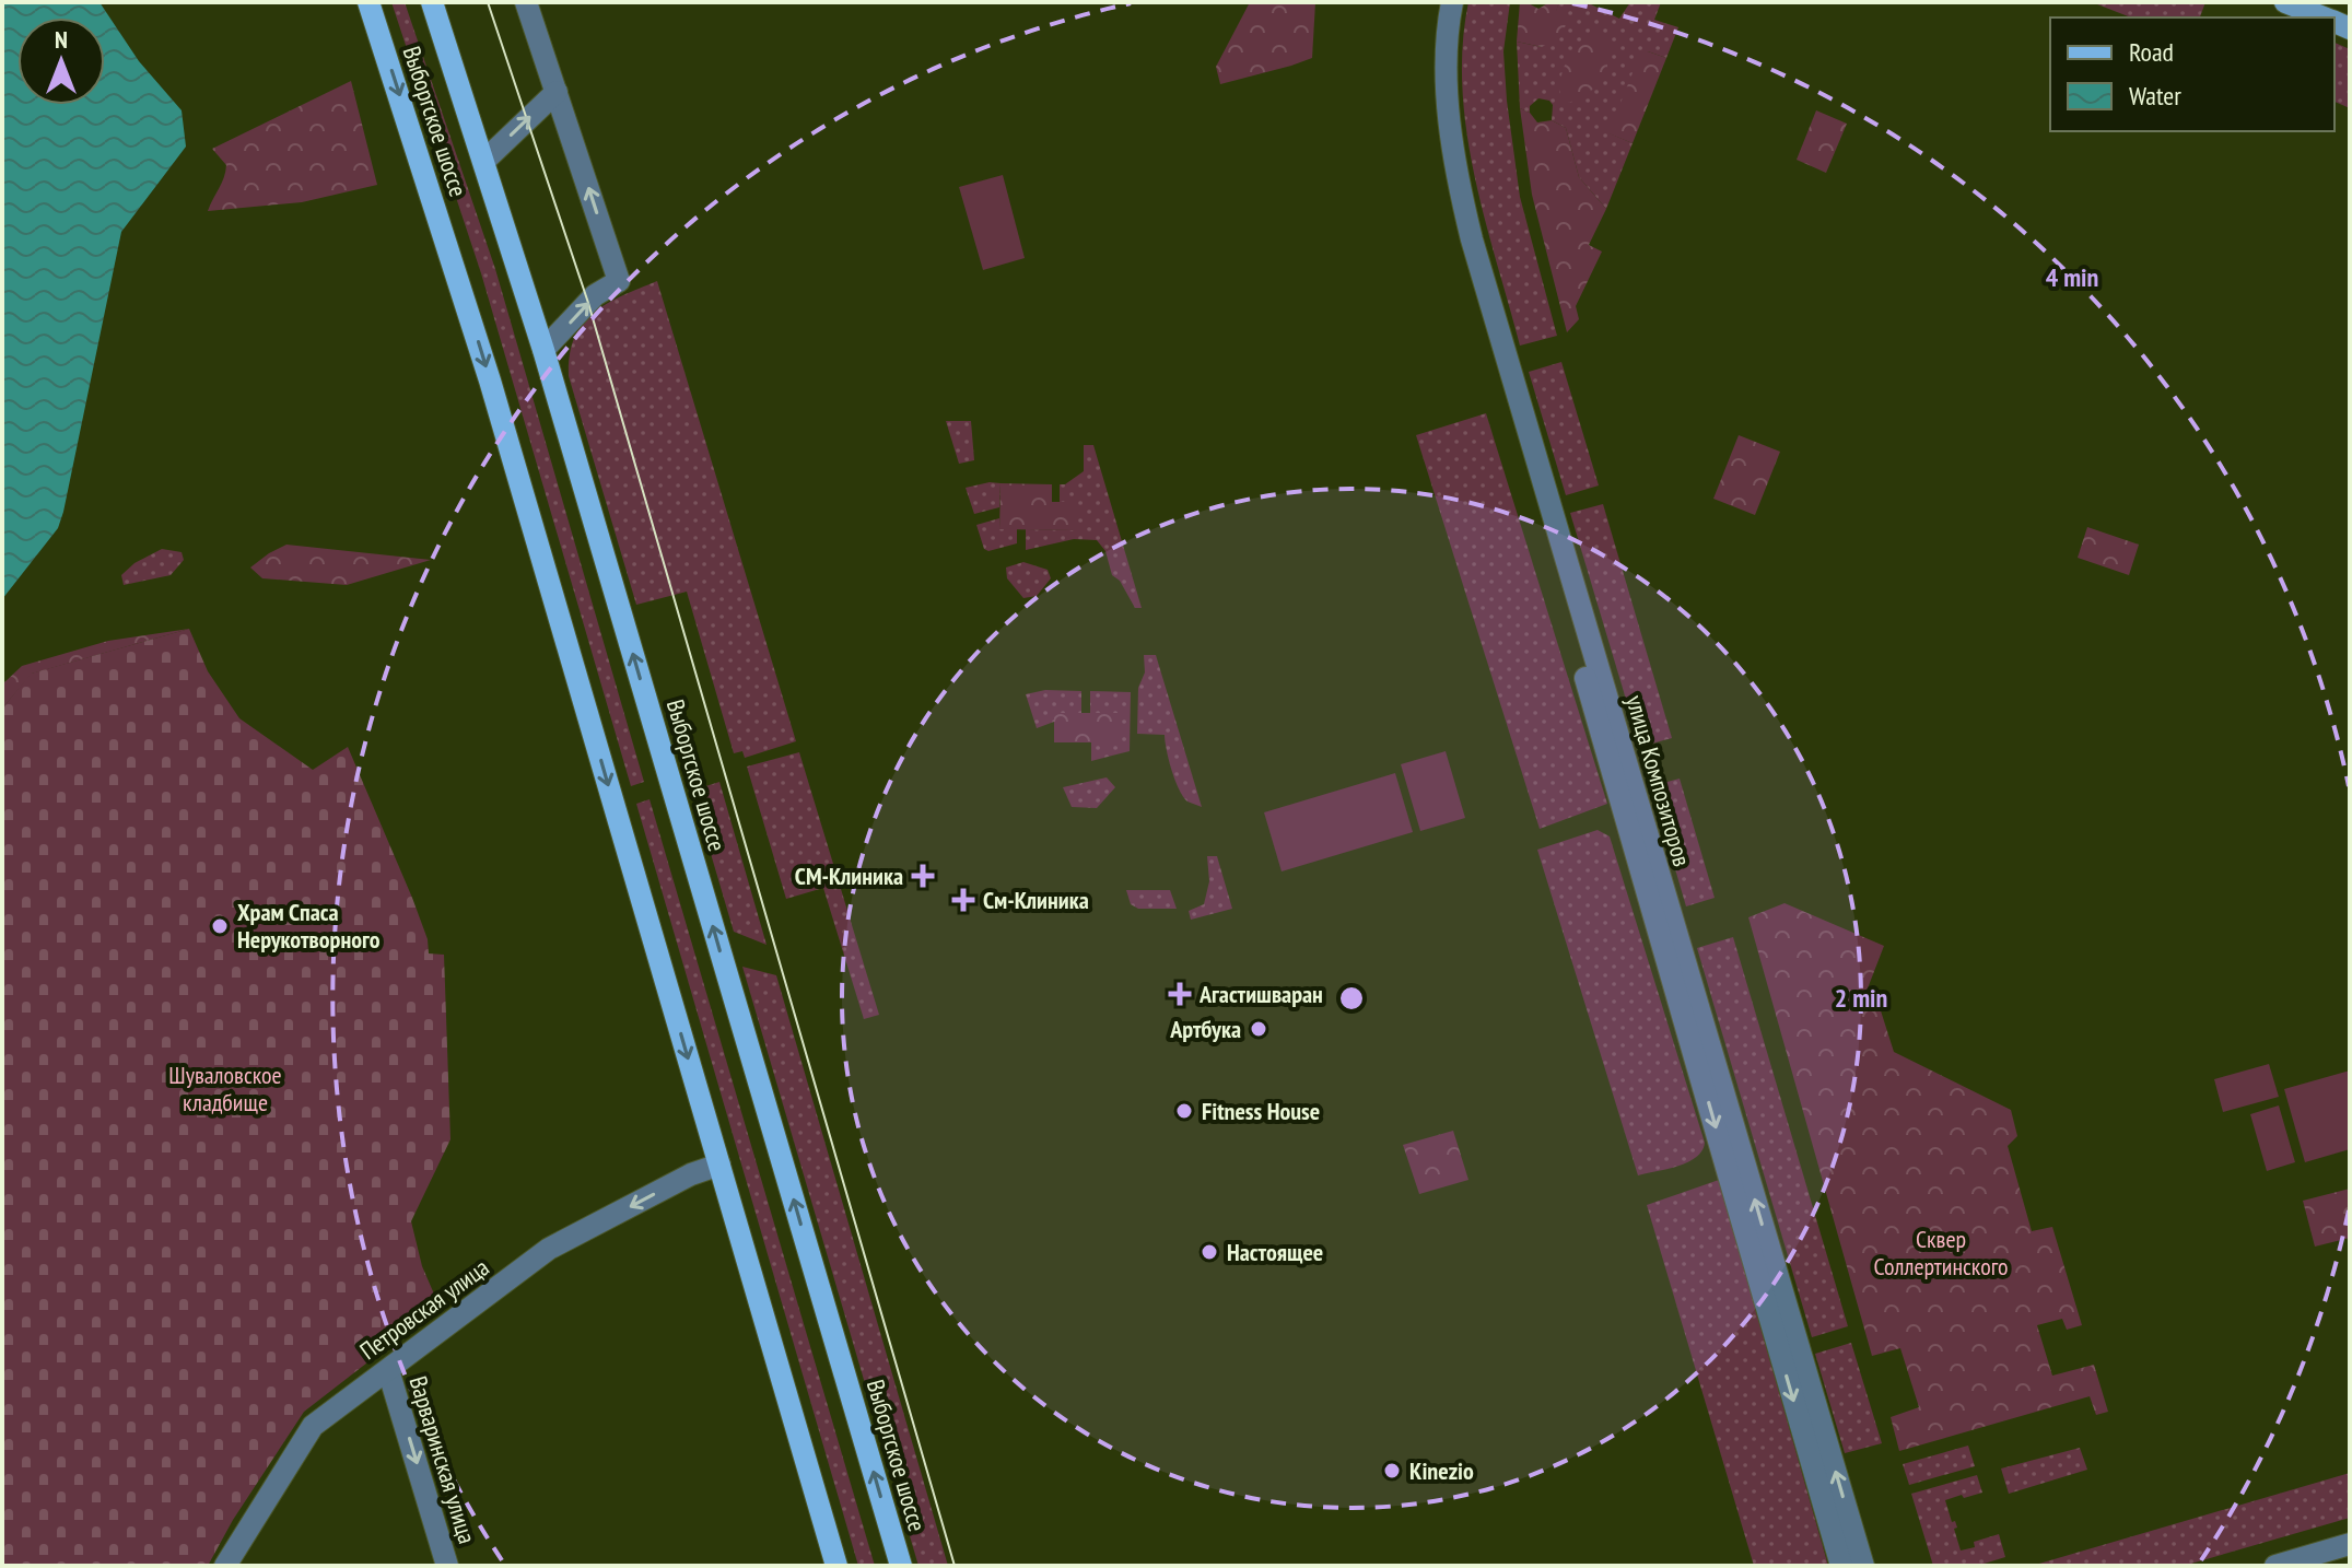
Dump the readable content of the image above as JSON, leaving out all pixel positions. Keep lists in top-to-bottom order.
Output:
{
  "streets": {
    "main road": ["Выборгское шоссе"],
    "street": ["улица Композиторов", "Петровская улица", "Варваринская улица"]
  },
  "crossings": [
    ["Выборгское шоссе", "Петровская улица"],
    ["Петровская улица", "Варваринская улица"]
  ],
  "one_way": ["Петровская улица", "Варваринская улица"],
  "parks": ["Шуваловское кладбище", "Сквер Соллертинского"],
  "places": {
    "health": ["СМ-Клиника", "См-Клиника", "Агастишваран"],
    "other": [
      "Храм Спаса Нерукотворного",
      "Артбука",
      "Fitness House",
      "Настоящее",
      "Kinezio"
    ]
  },
  "legend": ["Road", "Water"],
  "north": "top",
  "rings": ["4 min", "2 min"]
}
